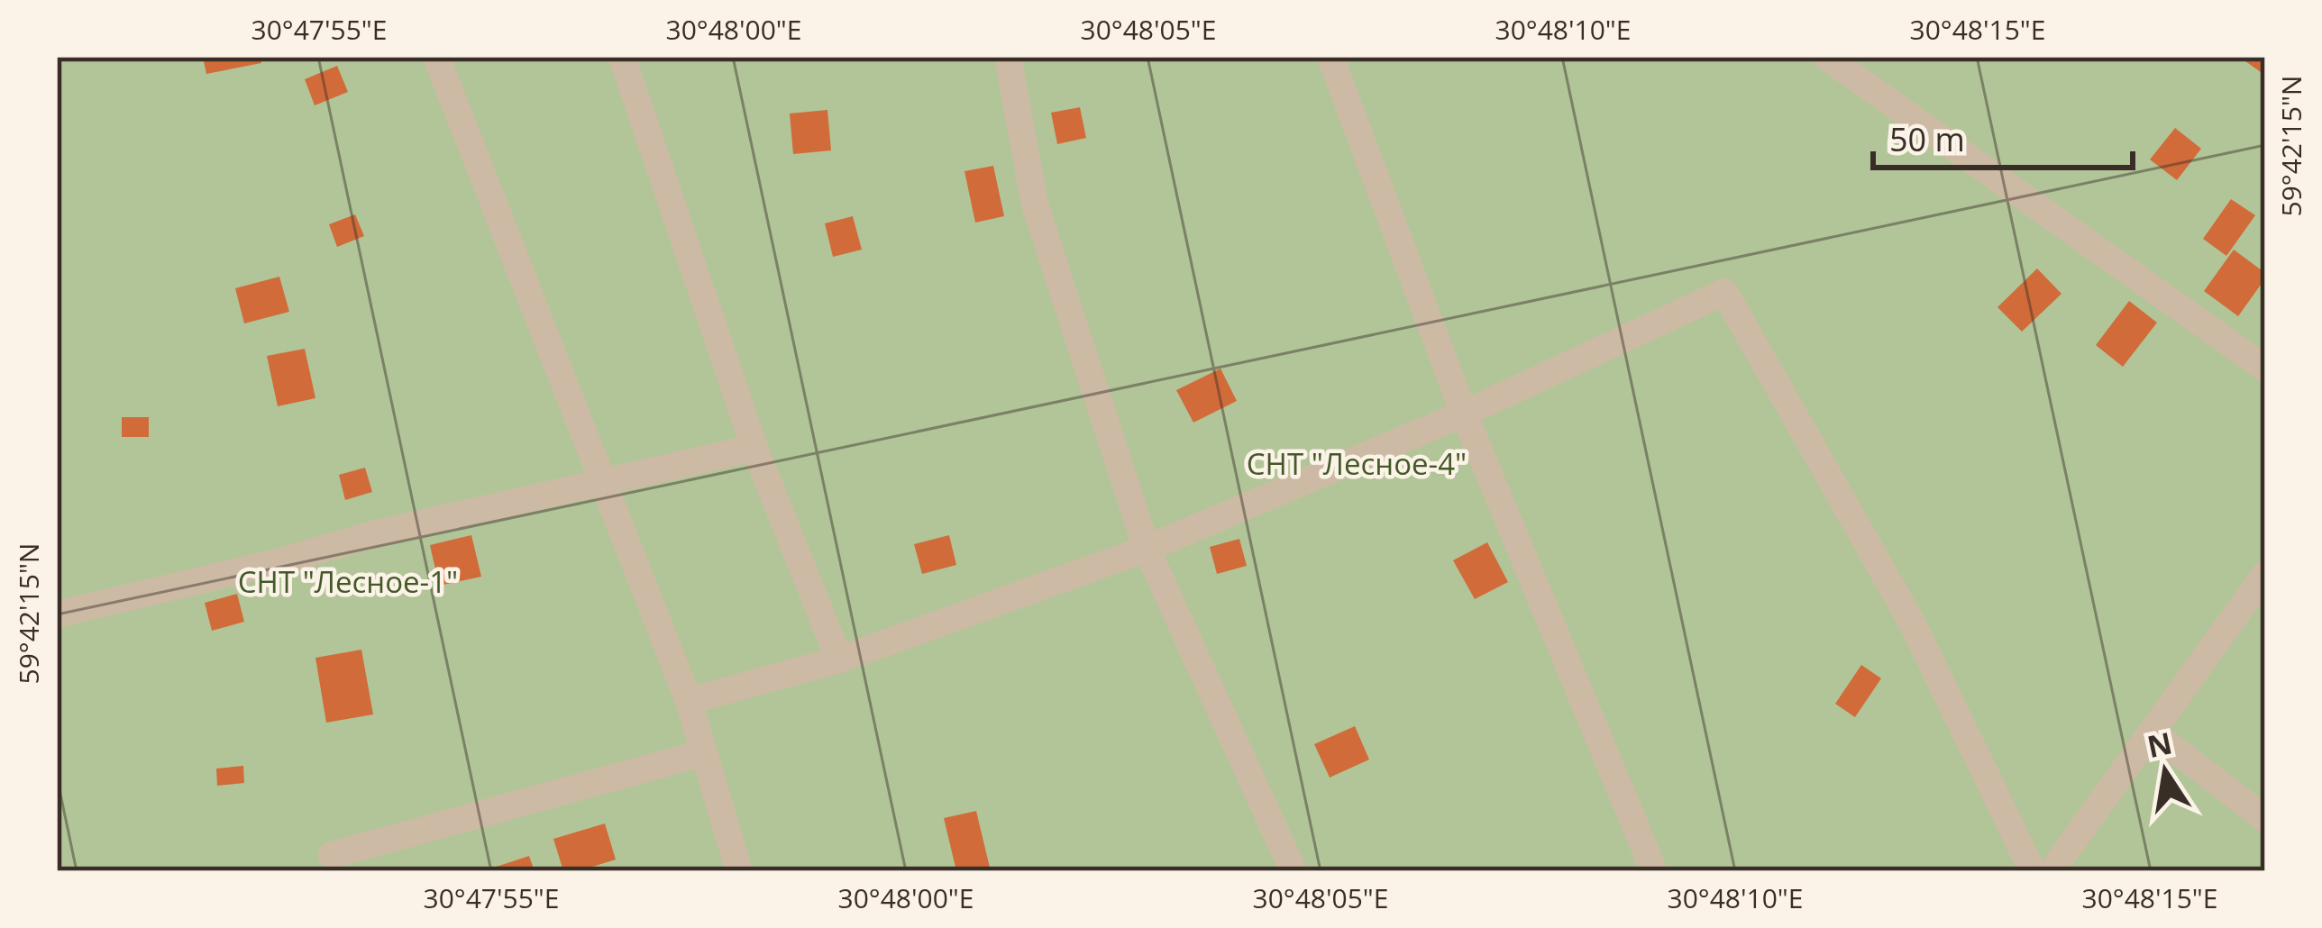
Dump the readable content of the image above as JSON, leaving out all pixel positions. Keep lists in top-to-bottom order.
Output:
{
  "parks": ["СНТ \"Лесное-4\"", "СНТ \"Лесное-1\""],
  "scale_bar": "50 m",
  "north": "top",
  "coordinates": [
    "30°47'55\"E",
    "30°48'00\"E",
    "30°48'05\"E",
    "30°48'10\"E",
    "30°48'15\"E",
    "59°42'15\"N"
  ]
}
